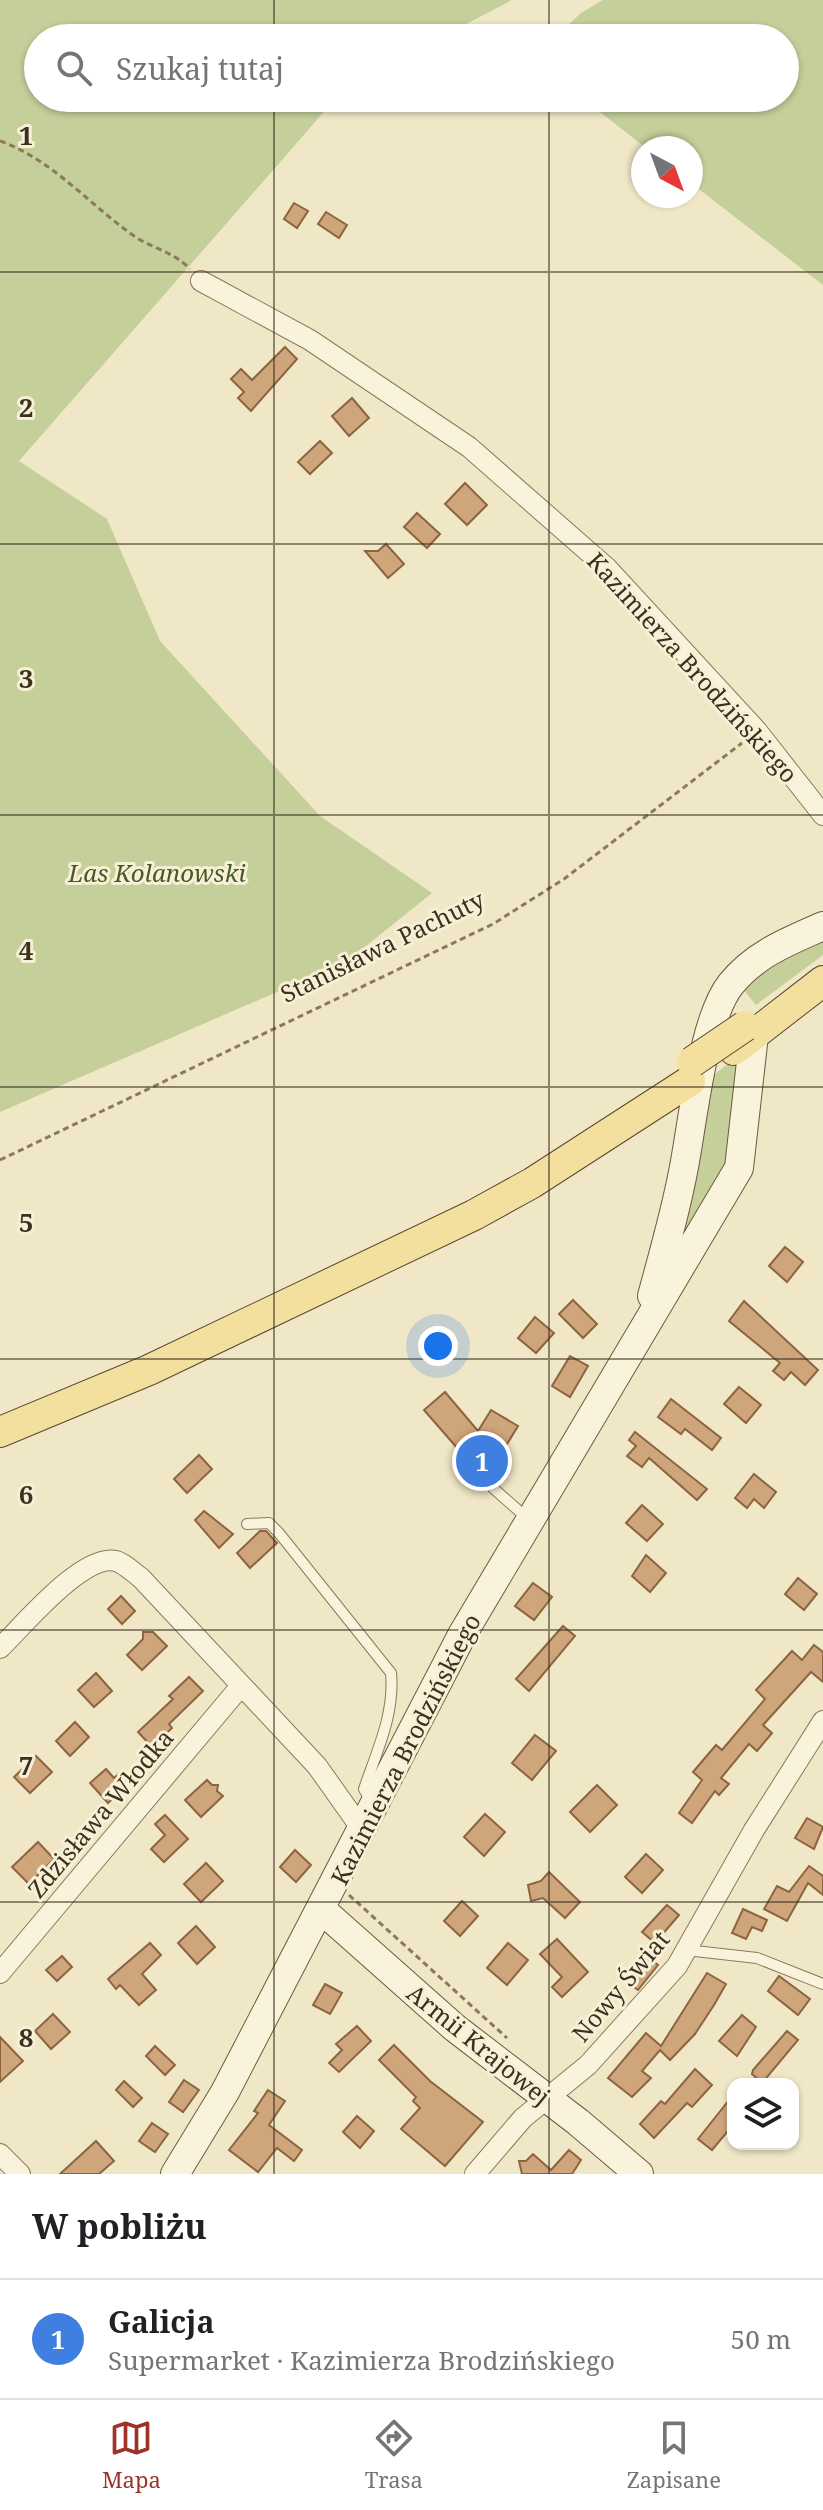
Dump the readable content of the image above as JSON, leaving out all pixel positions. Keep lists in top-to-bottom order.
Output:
{
  "streets": {
    "main road": ["Kazimierza Brodzińskiego", "Armii Krajowej"],
    "street": ["Zdzisława Włodka", "Nowy Świat"],
    "path": ["Stanisława Pachuty"]
  },
  "crossings": [
    ["Kazimierza Brodzińskiego", "Stanisława Pachuty"],
    ["Kazimierza Brodzińskiego", "Armii Krajowej"],
    ["Nowy Świat", "Armii Krajowej"]
  ],
  "parks": ["Las Kolanowski"],
  "north": "bottom right",
  "page": {
    "search": "Szukaj tutaj",
    "pins": "1",
    "heading": "W pobliżu",
    "list": [
      {
        "mark": "1",
        "name": "Galicja",
        "note": "Supermarket · Kazimierza Brodzińskiego",
        "value": "50 m"
      }
    ],
    "nav": ["Mapa", "Trasa", "Zapisane"]
  },
  "grid": {
    "rows": [
      "1",
      "2",
      "3",
      "4",
      "5",
      "6",
      "7",
      "8"
    ]
  }
}
